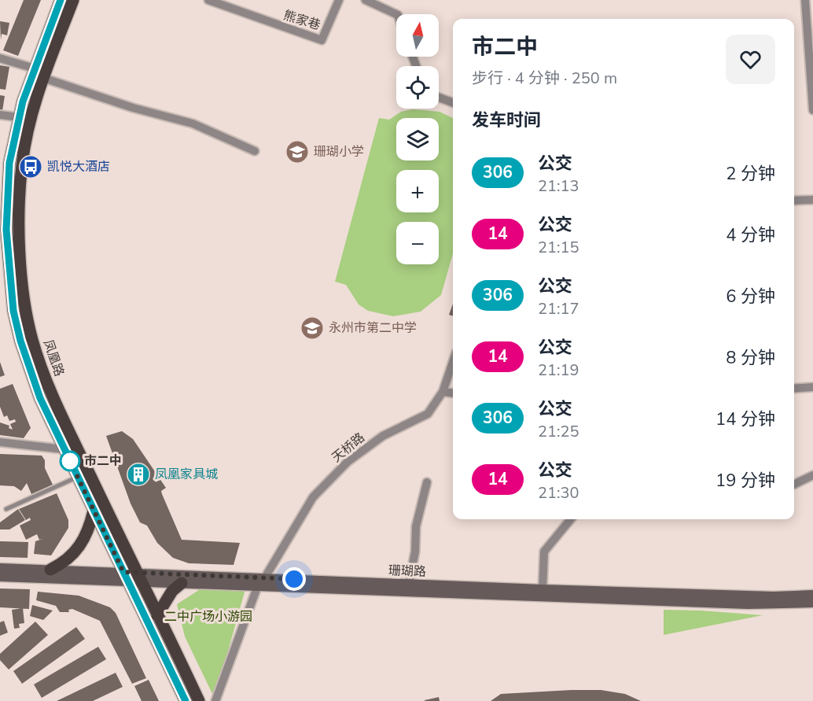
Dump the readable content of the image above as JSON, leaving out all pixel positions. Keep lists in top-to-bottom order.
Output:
{
  "streets": {
    "main road": ["凤凰路", "珊瑚路"],
    "street": ["熊家巷", "天桥路"]
  },
  "crossings": [
    ["凤凰路", "珊瑚路"],
    ["天桥路", "珊瑚路"]
  ],
  "parks": ["二中广场小游园"],
  "places": {
    "school or university": ["珊瑚小学", "永州市第二中学"],
    "bus stop": ["凯悦大酒店"],
    "other": ["市二中"],
    "building": ["凤凰家具城"]
  },
  "lines": ["bus line 306"],
  "north": "top",
  "page": {
    "map_buttons": ["+", "−"],
    "heading": [
      ["市二中", "步行 · 4 分钟 · 250 m"],
      "发车时间"
    ],
    "list": [
      {
        "mark": "306",
        "name": "公交",
        "note": "21:13",
        "value": "2 分钟"
      },
      {
        "mark": "14",
        "name": "公交",
        "note": "21:15",
        "value": "4 分钟"
      },
      {
        "mark": "306",
        "name": "公交",
        "note": "21:17",
        "value": "6 分钟"
      },
      {
        "mark": "14",
        "name": "公交",
        "note": "21:19",
        "value": "8 分钟"
      },
      {
        "mark": "306",
        "name": "公交",
        "note": "21:25",
        "value": "14 分钟"
      },
      {
        "mark": "14",
        "name": "公交",
        "note": "21:30",
        "value": "19 分钟"
      }
    ]
  }
}
